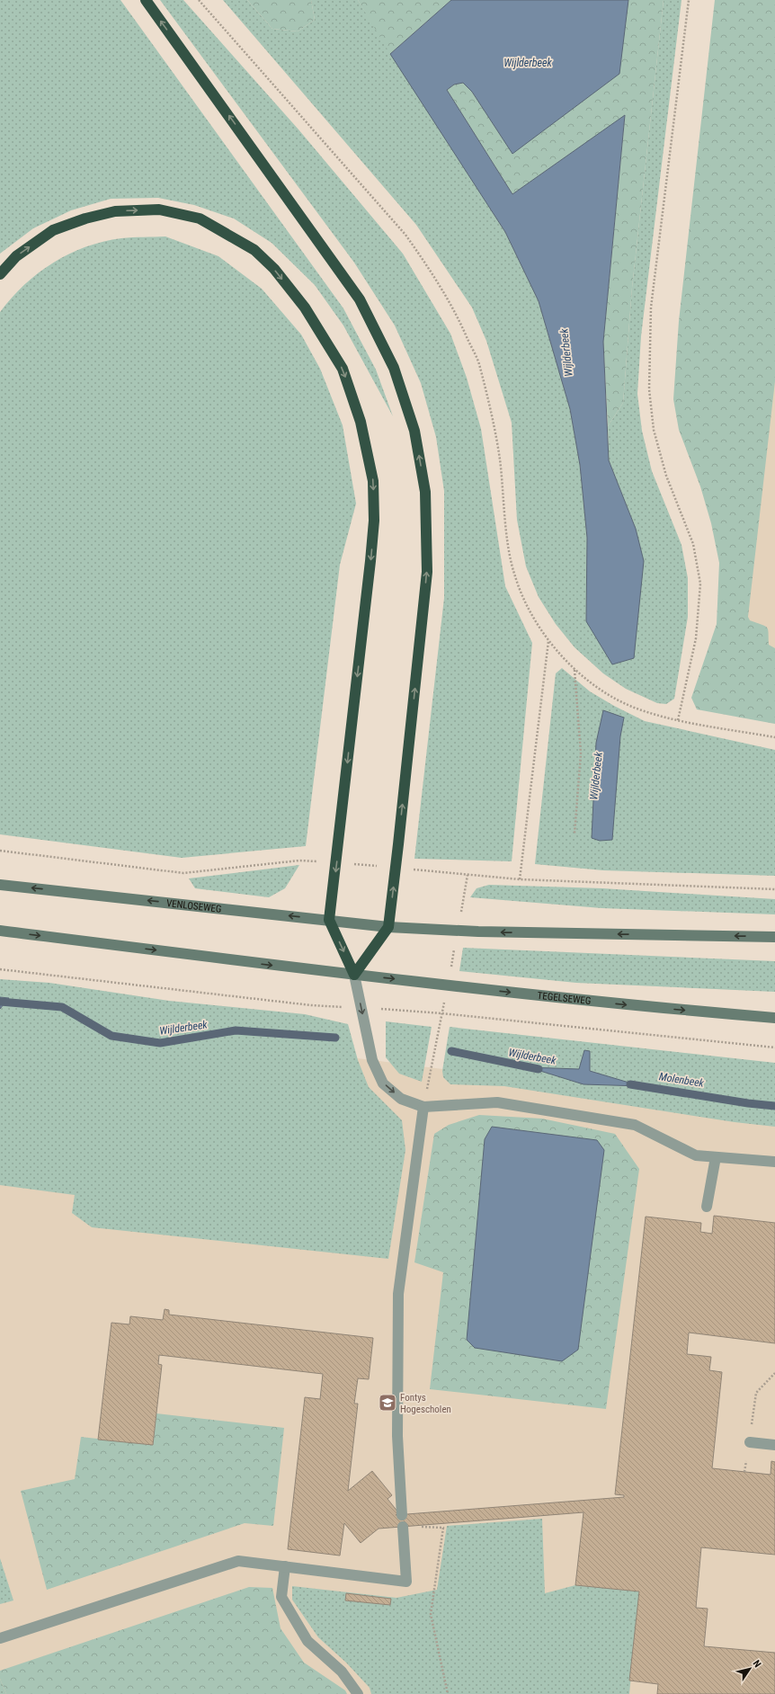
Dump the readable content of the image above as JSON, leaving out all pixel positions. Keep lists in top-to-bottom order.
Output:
{
  "streets": {
    "main road": ["VENLOSEWEG", "TEGELSEWEG"]
  },
  "water": ["Wijlderbeek", "Molenbeek"],
  "places": {
    "school or university": ["Fontys Hogescholen"]
  },
  "north": "top right"
}
